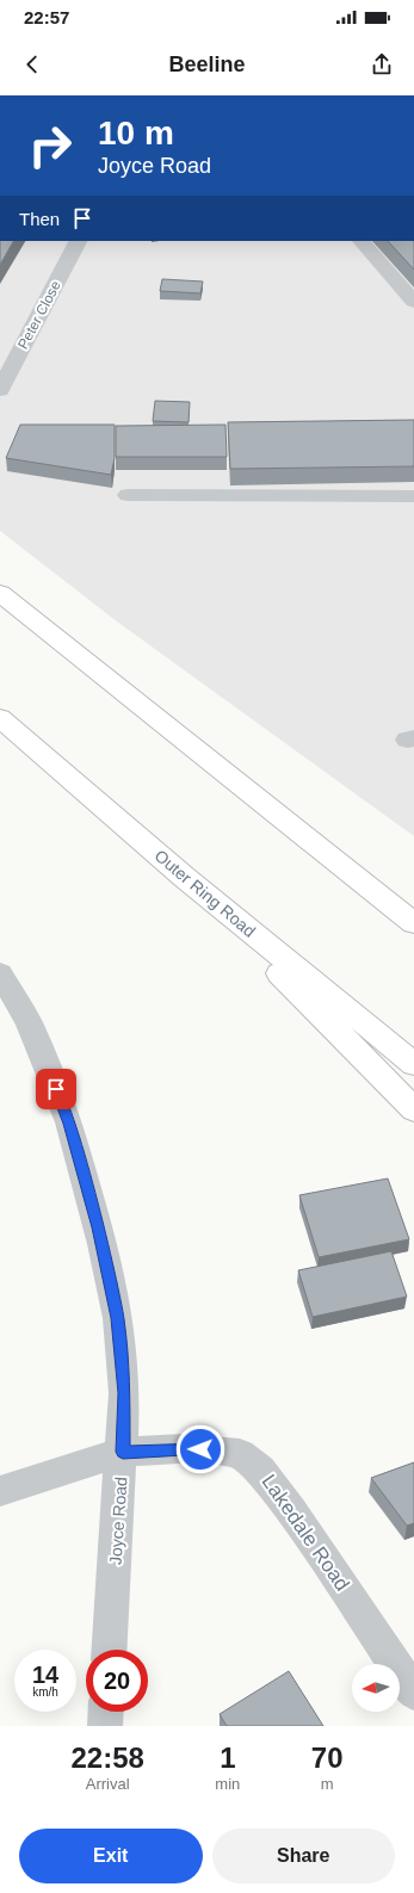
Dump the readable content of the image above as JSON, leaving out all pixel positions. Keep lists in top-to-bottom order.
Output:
{
  "streets": {
    "highway": ["Outer Ring Road"],
    "street": ["Peter Close", "Joyce Road", "Lakedale Road"]
  },
  "crossings": [
    ["Joyce Road", "Lakedale Road"]
  ],
  "north": "left",
  "page": {
    "status": "22:57",
    "header": "Beeline",
    "turn": ["10 m", "Joyce Road"],
    "then": "Then",
    "speed": "14 km/h",
    "limit": "20",
    "eta": [
      "22:58",
      "Arrival",
      "1",
      "min",
      "70",
      "m"
    ],
    "buttons": ["Exit", "Share"]
  }
}
